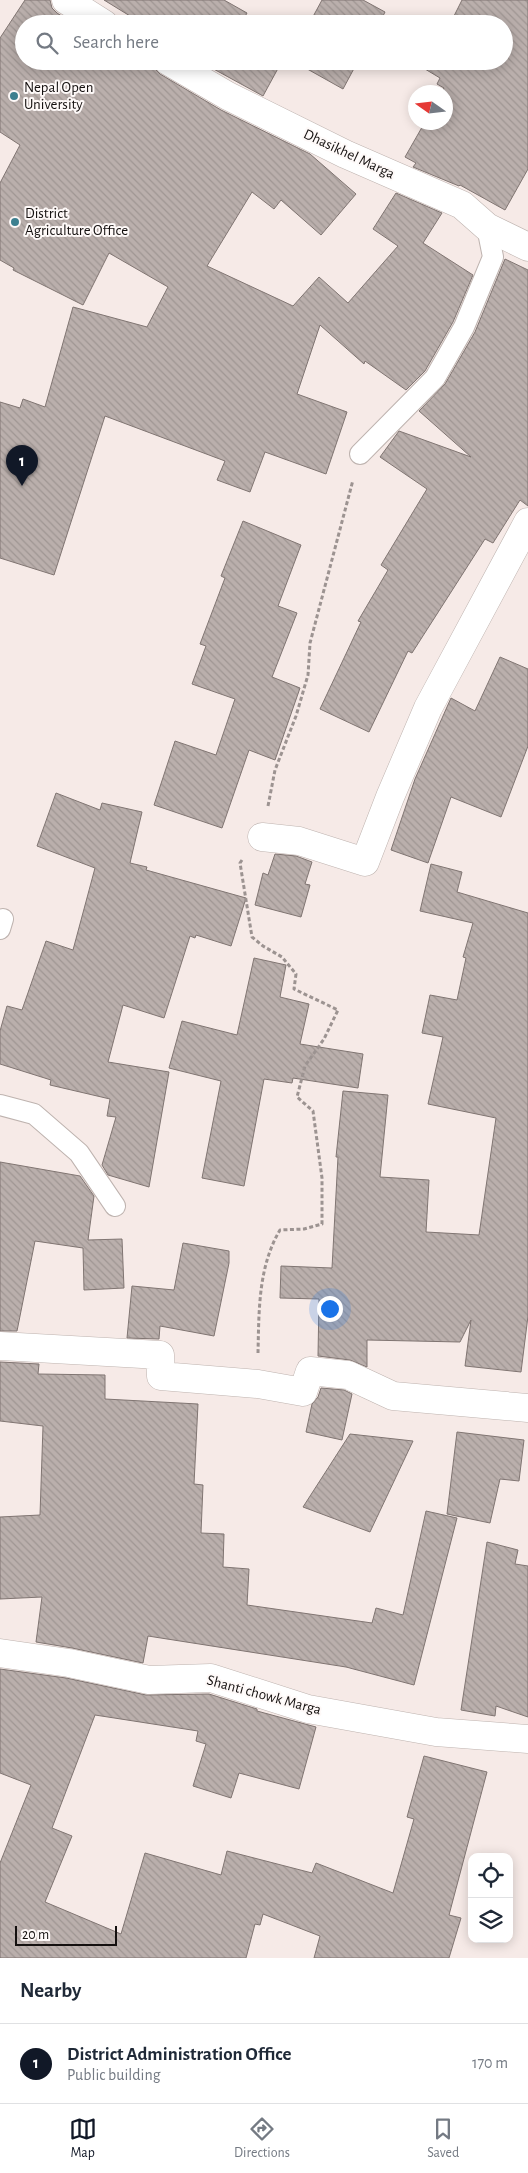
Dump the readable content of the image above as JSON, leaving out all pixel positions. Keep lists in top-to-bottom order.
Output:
{
  "streets": {
    "street": ["Dhasikhel Marga", "Shanti chowk Marga"]
  },
  "places": ["Nepal Open University", "District Agriculture Office"],
  "scale_bar": "20 m",
  "north": "left",
  "page": {
    "search": "Search here",
    "pins": "1",
    "scale": "20 m",
    "heading": "Nearby",
    "list": [
      {
        "mark": "1",
        "name": "District Administration Office",
        "note": "Public building",
        "value": "170 m"
      }
    ],
    "nav": ["Map", "Directions", "Saved"]
  }
}
